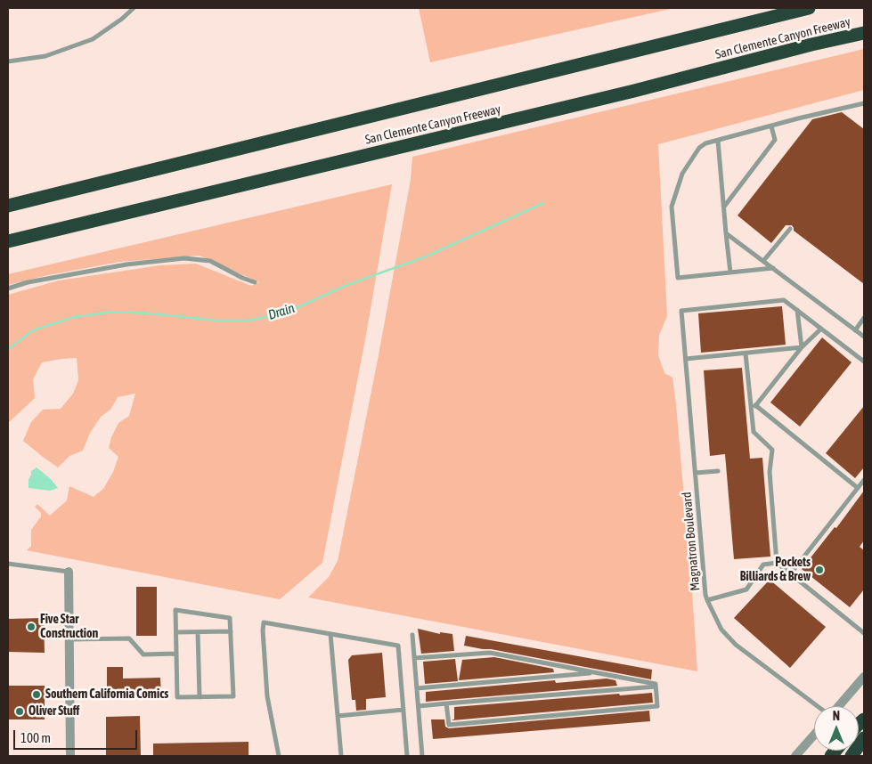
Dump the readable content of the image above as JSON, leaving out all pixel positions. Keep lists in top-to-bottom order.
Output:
{
  "streets": {
    "highway": ["San Clemente Canyon Freeway"],
    "lane": ["Magnatron Boulevard"]
  },
  "water": ["Drain"],
  "places": [
    "Pockets Billiards & Brew",
    "Five Star Construction",
    "Southern California Comics",
    "Oliver Stuff"
  ],
  "scale_bar": "100 m",
  "north": "top"
}
